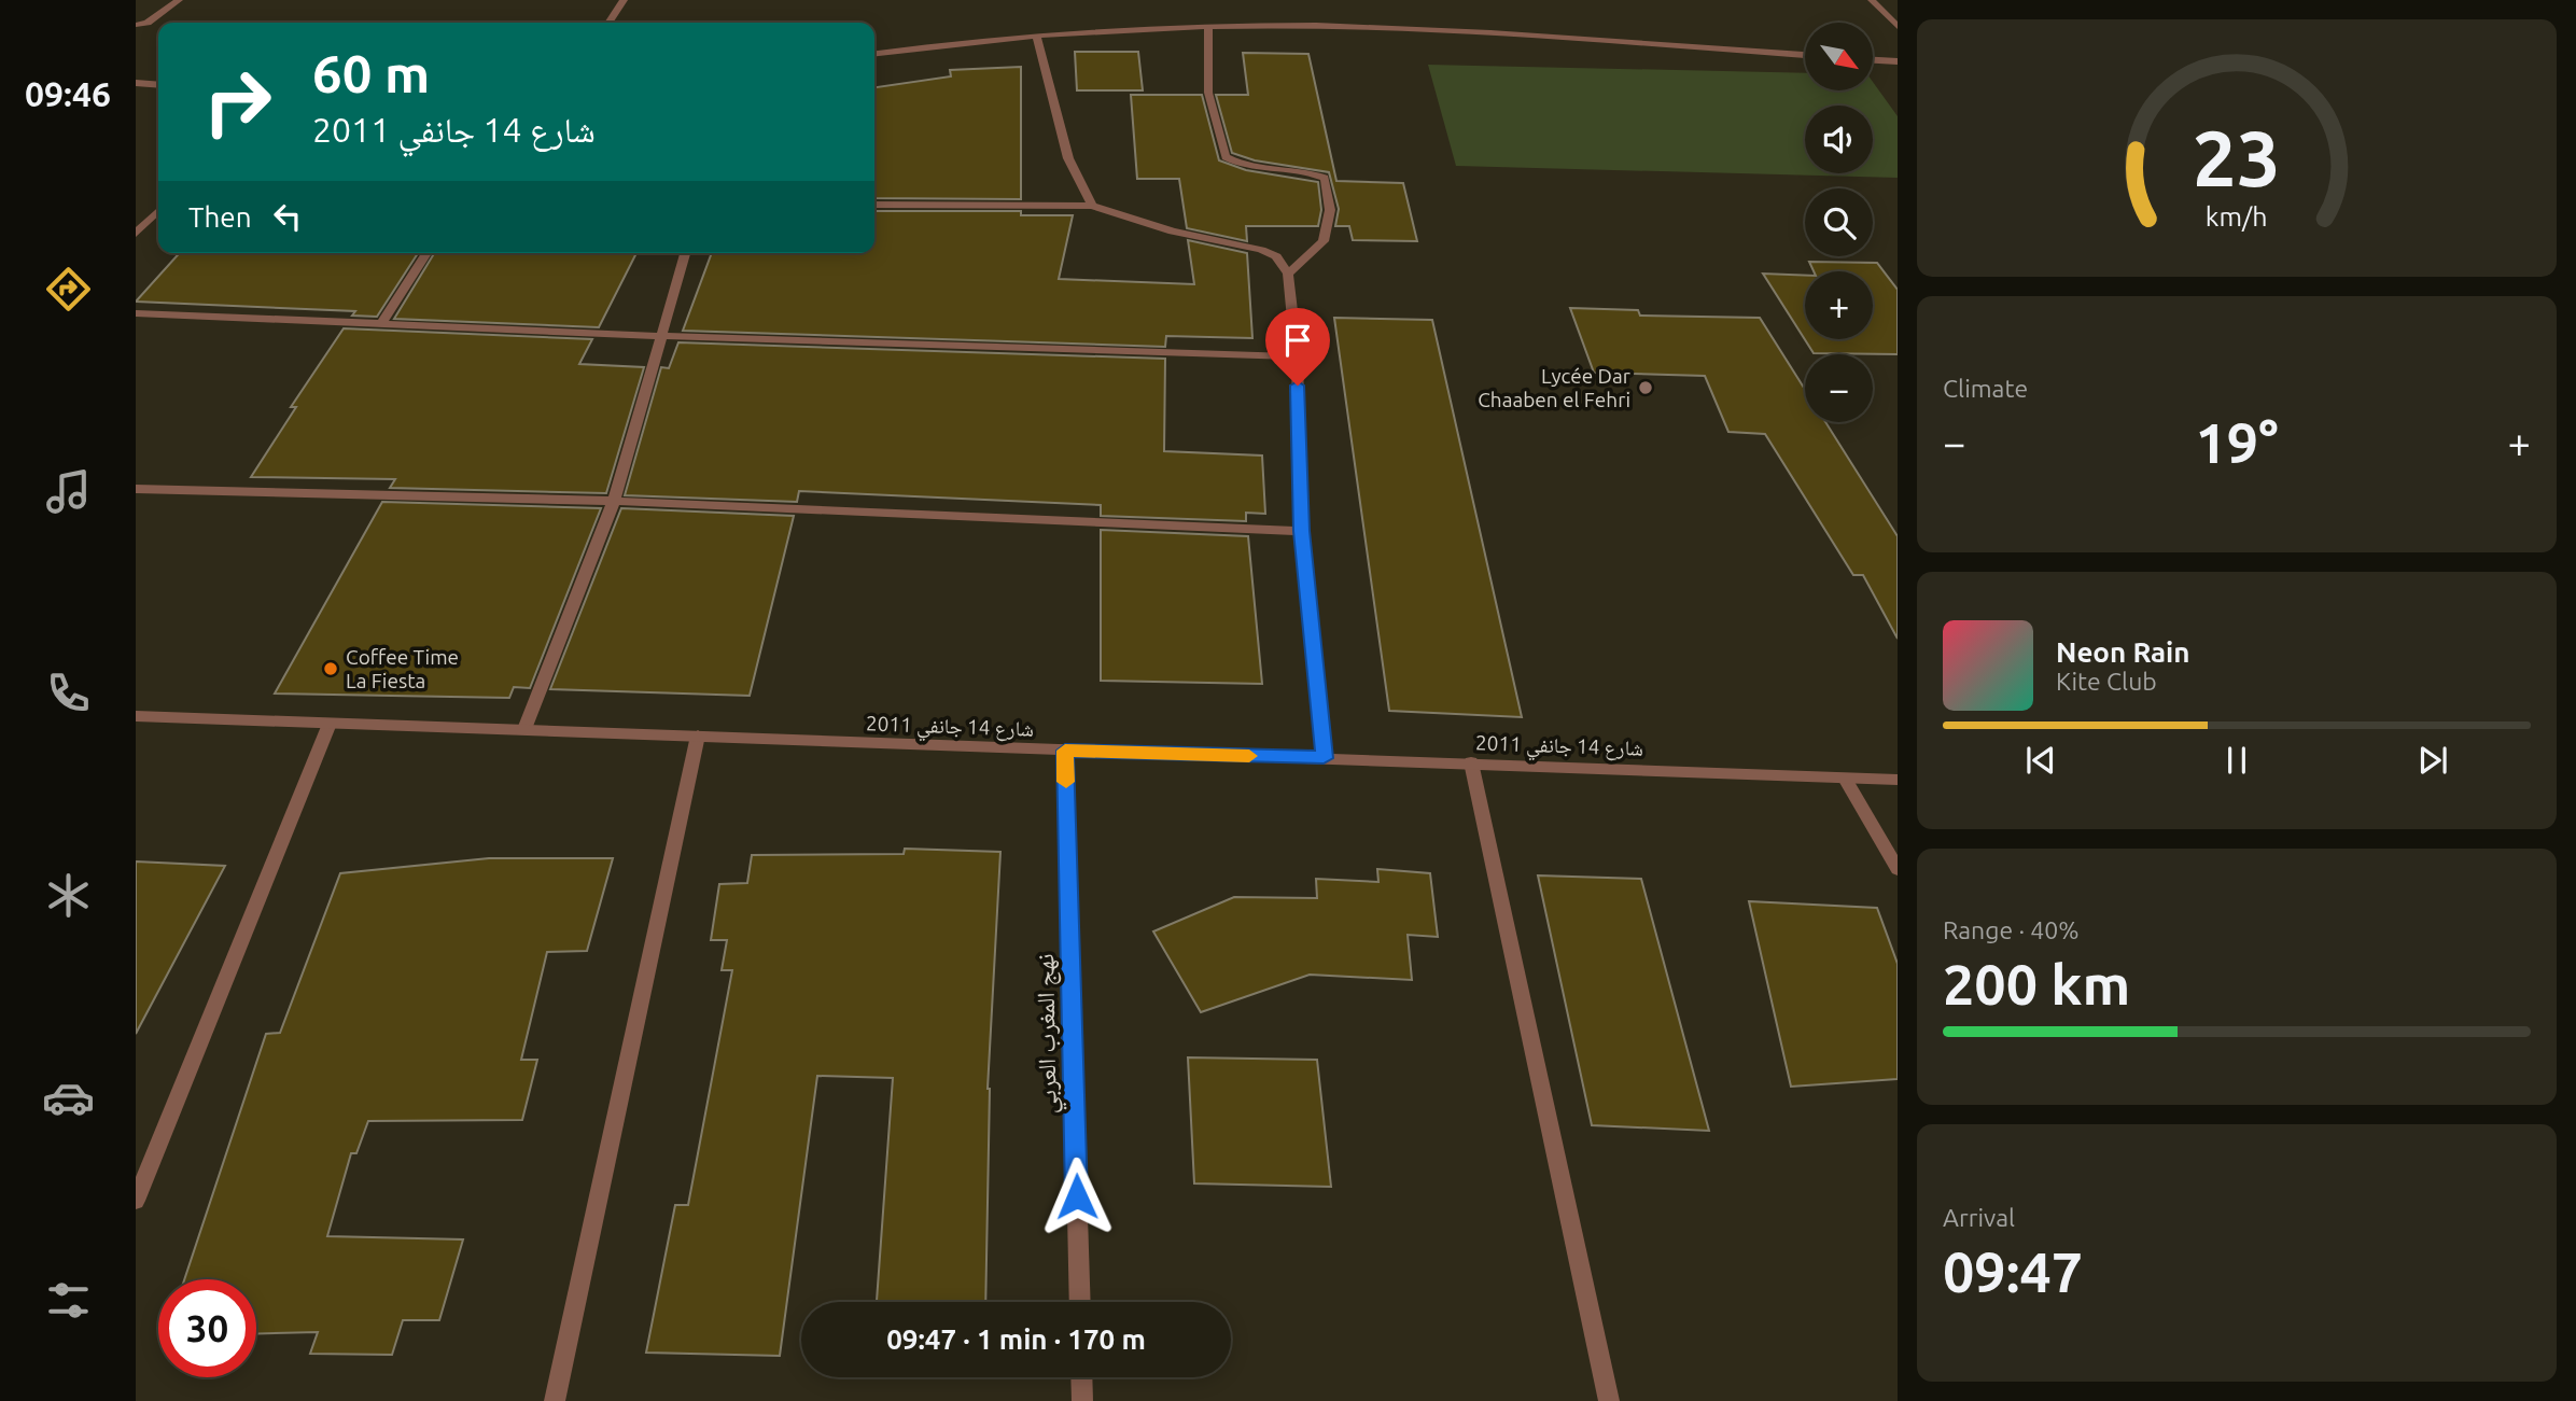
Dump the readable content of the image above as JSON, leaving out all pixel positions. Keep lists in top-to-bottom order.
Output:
{
  "streets": {
    "street": ["شارع 14 جانفي 2011", "نهج المغرب العربي"]
  },
  "crossings": [
    ["شارع 14 جانفي 2011", "نهج المغرب العربي"]
  ],
  "places": ["Lycée Dar Chaaben el Fehri", "Coffee Time La Fiesta"],
  "north": "bottom right",
  "page": {
    "tabs": "09:46",
    "map_buttons": ["+", "−"],
    "turn": ["60 m", "شارع 14 جانفي 2011"],
    "then": "Then",
    "tile": [
      "Climate",
      ["Range · 40%", "200 km"],
      ["Arrival", "09:47"]
    ],
    "heat": ["−", "19°", "+"],
    "song": ["Neon Rain", "Kite Club"],
    "limit": "30",
    "trip": "09:47 · 1 min · 170 m",
    "gauge": ["23", "km/h"]
  }
}
